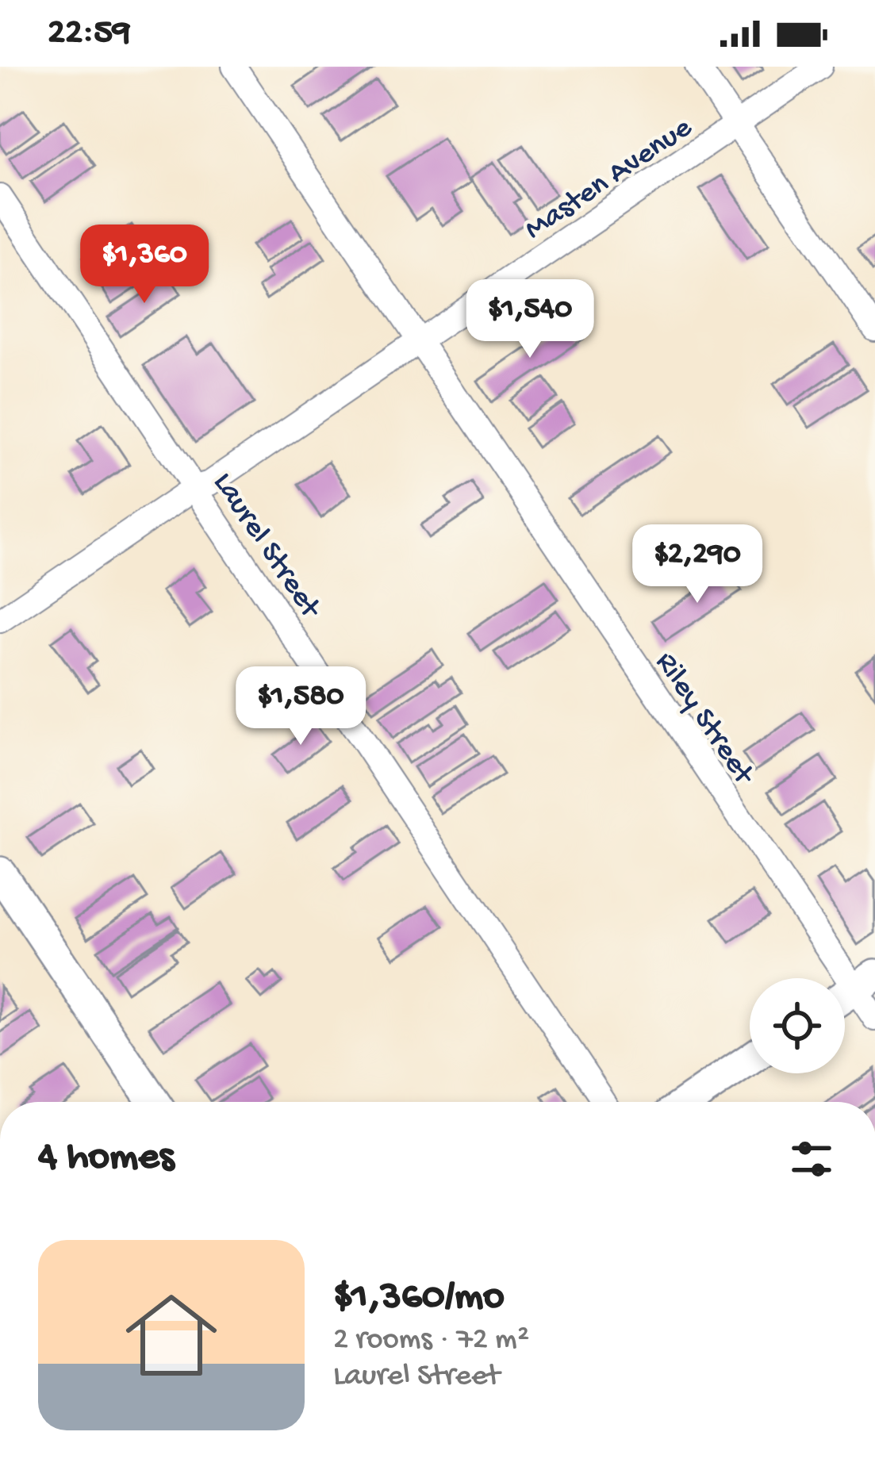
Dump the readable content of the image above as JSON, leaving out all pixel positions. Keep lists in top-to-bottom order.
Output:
{
  "streets": {
    "street": ["Masten Avenue", "Laurel Street", "Riley Street"]
  },
  "crossings": [
    ["Masten Avenue", "Laurel Street"],
    ["Masten Avenue", "Riley Street"]
  ],
  "page": {
    "status": "22:59",
    "price": [
      "$1,360",
      "$1,540",
      "$2,290",
      "$1,580"
    ],
    "heading": "4 homes",
    "list": [
      {
        "name": "$1,360/mo",
        "note": "2 rooms · 72 m² · Laurel Street"
      }
    ]
  }
}
